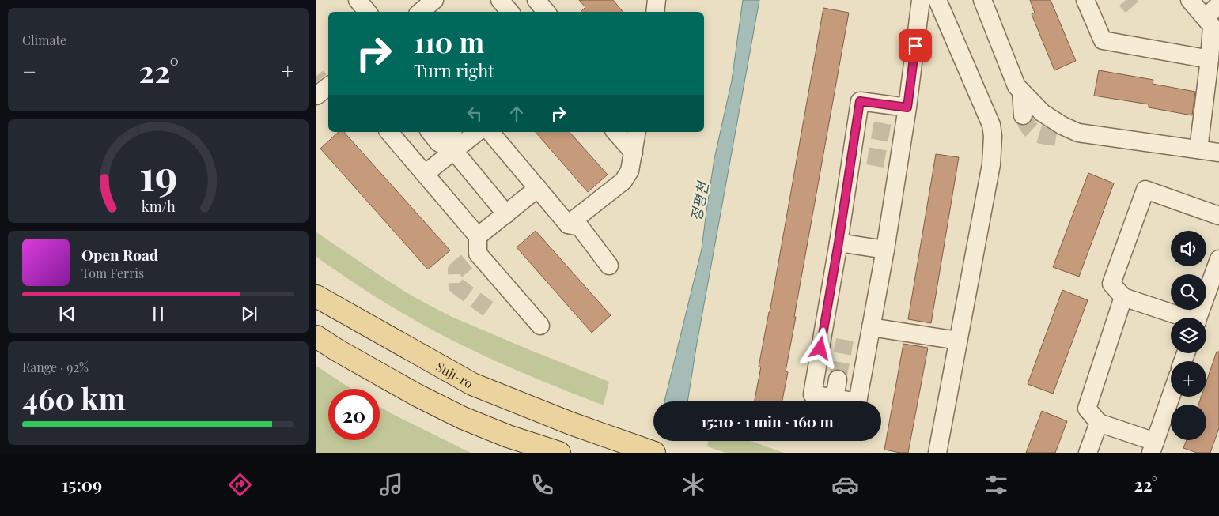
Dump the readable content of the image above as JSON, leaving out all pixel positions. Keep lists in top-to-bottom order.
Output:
{
  "streets": {
    "main road": ["Suji-ro"]
  },
  "water": ["정평천"],
  "page": {
    "tile": [
      "Climate",
      ["Range · 92%", "460 km"]
    ],
    "turn": ["110 m", "Turn right"],
    "heat": ["−", "22°", "+"],
    "map_buttons": ["+", "−"],
    "song": ["Open Road", "Tom Ferris"],
    "limit": "20",
    "trip": "15:10 · 1 min · 160 m",
    "tabs": ["15:09", "22°"],
    "gauge": ["19", "km/h"]
  }
}
